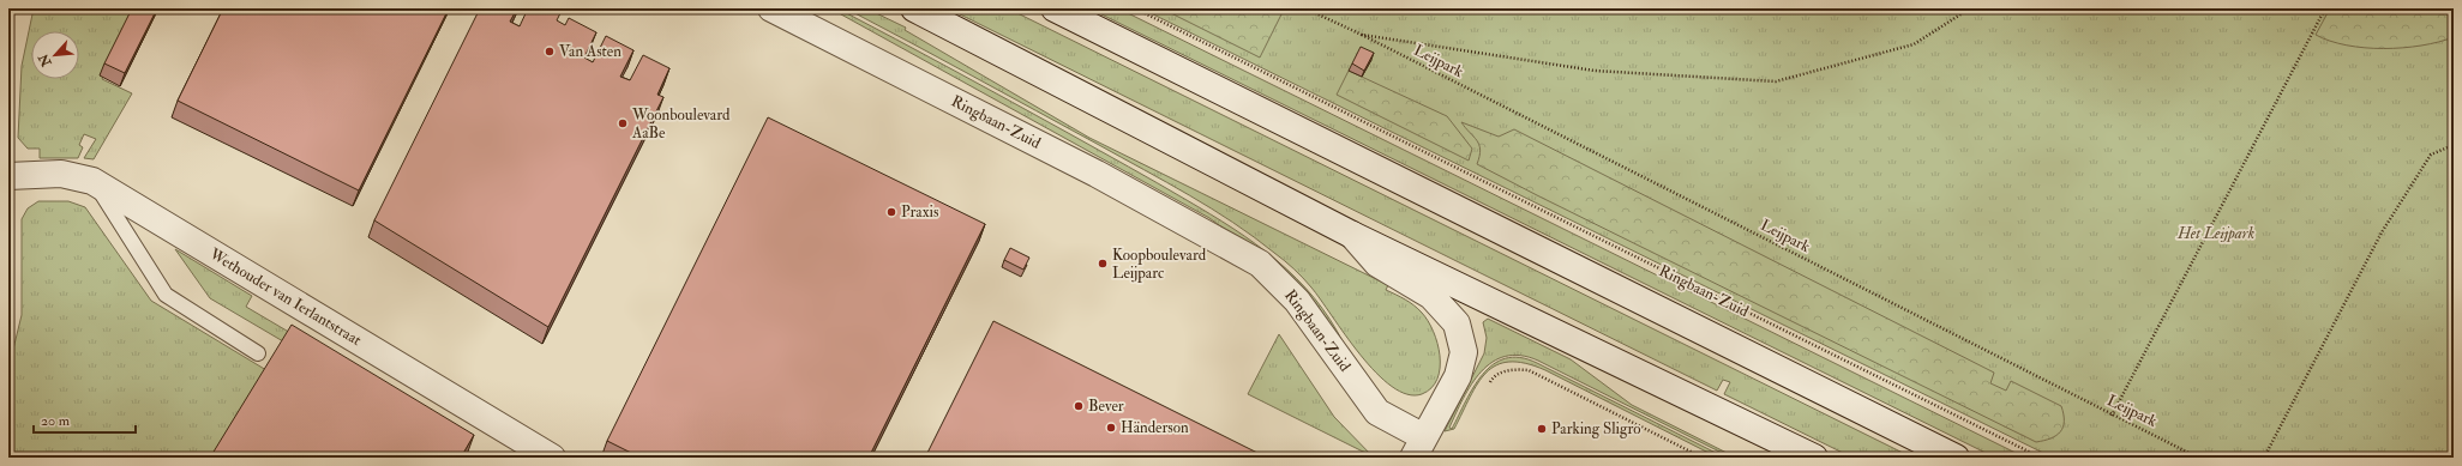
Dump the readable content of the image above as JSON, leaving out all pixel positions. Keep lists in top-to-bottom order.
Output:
{
  "streets": {
    "main road": ["Ringbaan-Zuid", "Wethouder van Ierlantstraat"],
    "path": ["Leijpark"]
  },
  "parks": ["Het Leijpark"],
  "places": [
    "Van Asten",
    "Woonboulevard AaBe",
    "Praxis",
    "Koopboulevard Leijparc",
    "Bever",
    "Händerson",
    "Parking Sligro"
  ],
  "scale_bar": "20 m",
  "north": "bottom left"
}
